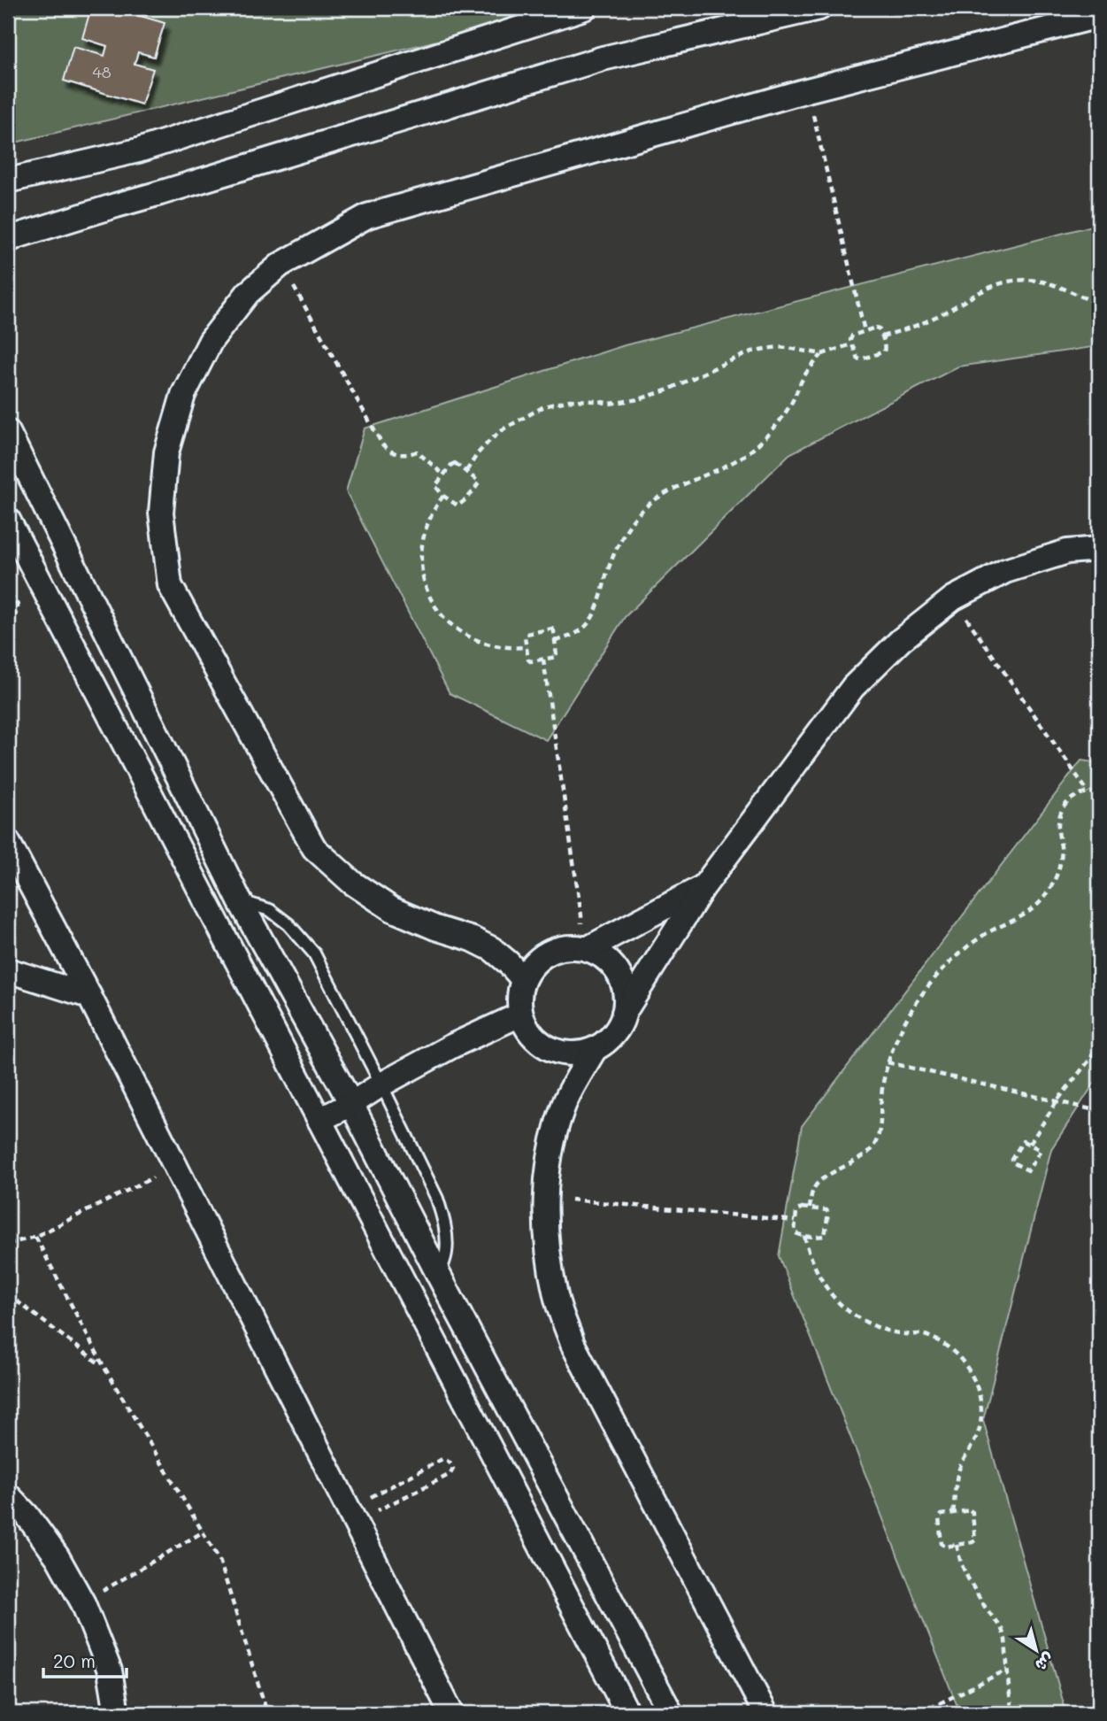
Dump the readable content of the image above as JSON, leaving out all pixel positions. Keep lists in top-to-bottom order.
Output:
{
  "house_numbers": ["48"],
  "scale_bar": "20 m",
  "north": "bottom right"
}
